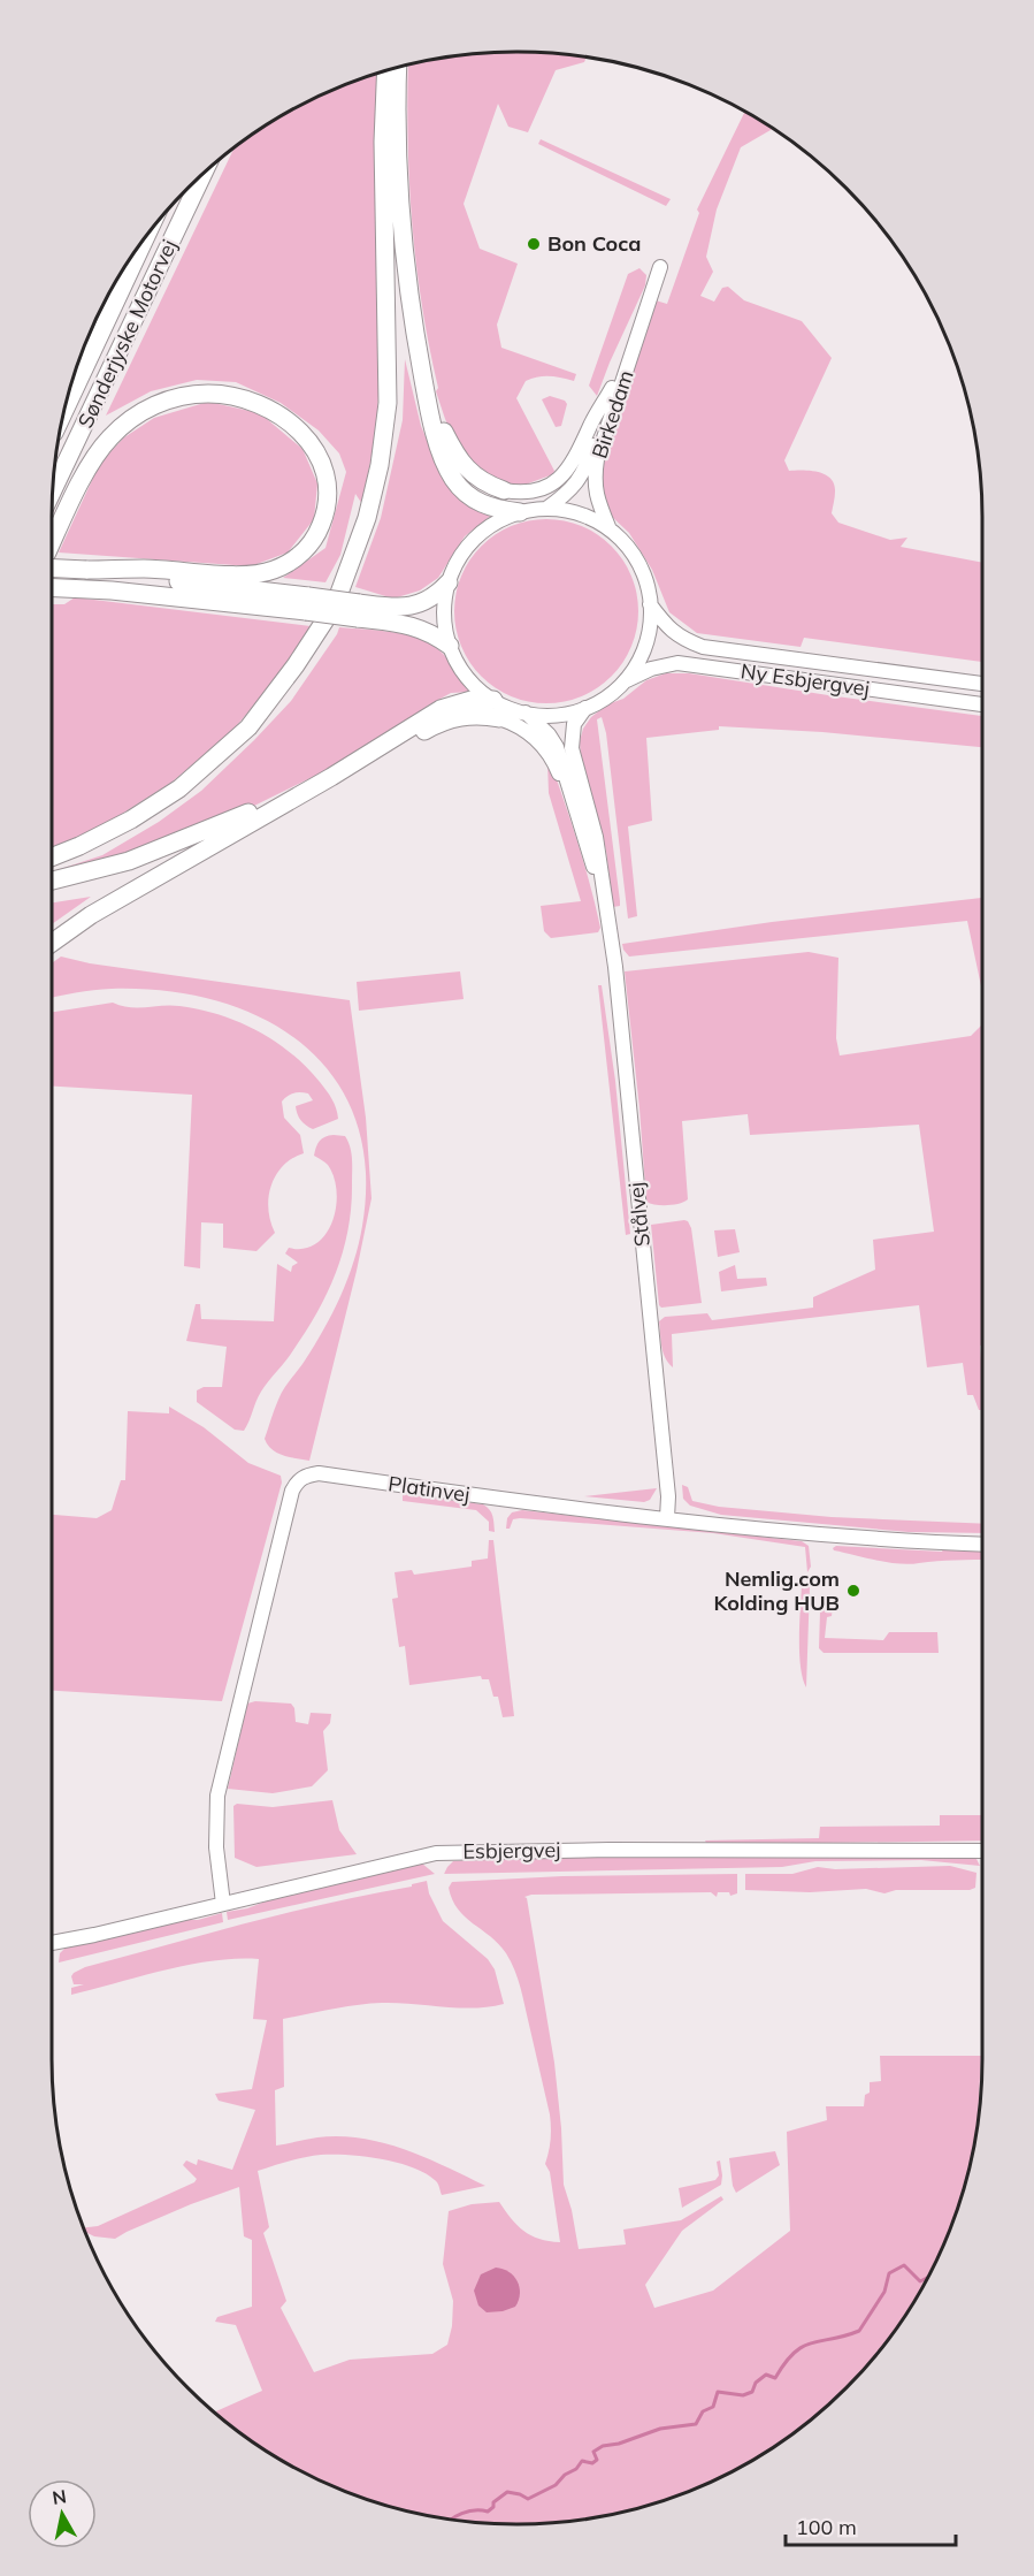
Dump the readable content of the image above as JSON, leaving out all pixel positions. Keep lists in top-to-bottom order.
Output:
{
  "streets": {
    "highway": ["Sønderjyske Motorvej"],
    "street": [
      "Birkedam",
      "Ny Esbjergvej",
      "Stålvej",
      "Platinvej",
      "Esbjergvej"
    ]
  },
  "crossings": [
    ["Birkedam", "Ny Esbjergvej"],
    ["Birkedam", "Stålvej"],
    ["Ny Esbjergvej", "Stålvej"],
    ["Stålvej", "Platinvej"],
    ["Platinvej", "Esbjergvej"]
  ],
  "places": ["Bon Coca", "Nemlig.com Kolding HUB"],
  "scale_bar": "100 m",
  "north": "top"
}
